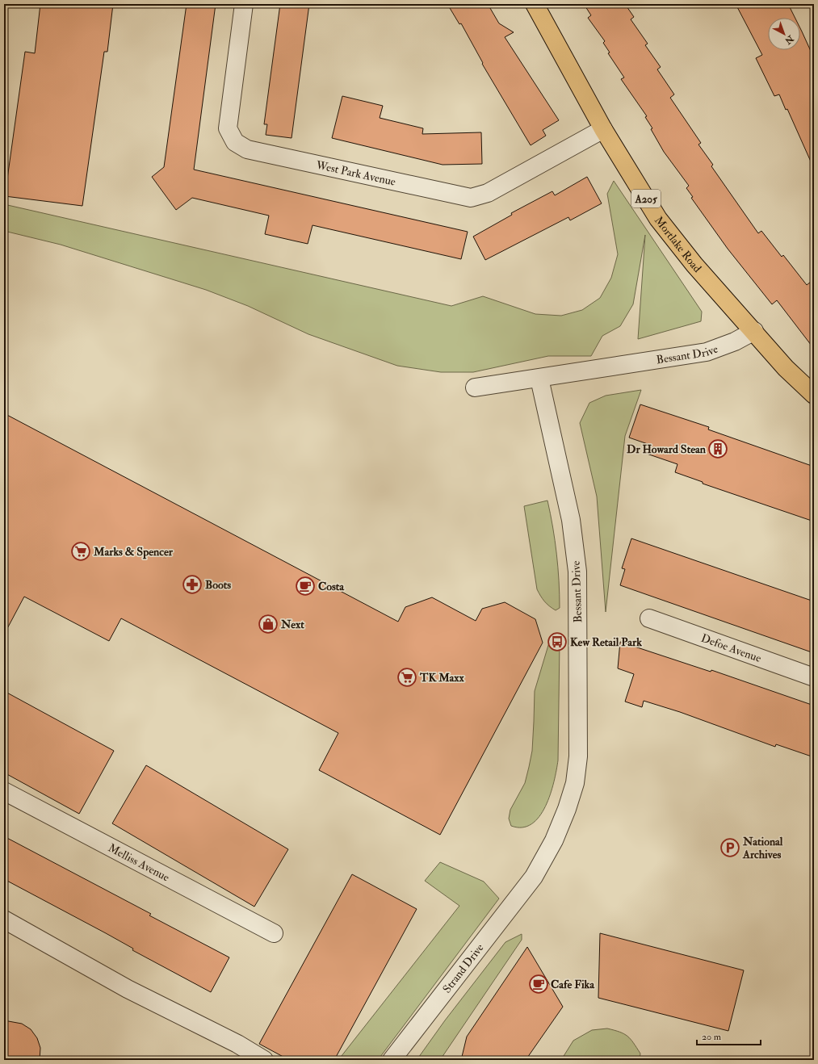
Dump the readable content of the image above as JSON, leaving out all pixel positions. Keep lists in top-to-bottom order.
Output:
{
  "streets": {
    "highway": ["A205", "Mortlake Road"],
    "street": [
      "West Park Avenue",
      "Bessant Drive",
      "Defoe Avenue",
      "Melliss Avenue",
      "Strand Drive"
    ]
  },
  "crossings": [
    ["West Park Avenue", "Mortlake Road"],
    ["Mortlake Road", "Bessant Drive"],
    ["Bessant Drive", "Strand Drive"]
  ],
  "places": {
    "building": ["Dr Howard Stean"],
    "supermarket": ["Marks & Spencer", "TK Maxx"],
    "pharmacy": ["Boots"],
    "cafe": ["Costa", "Cafe Fika"],
    "shop": ["Next"],
    "bus stop": ["Kew Retail Park"],
    "parking": ["National Archives"]
  },
  "scale_bar": "20 m",
  "north": "bottom right"
}
